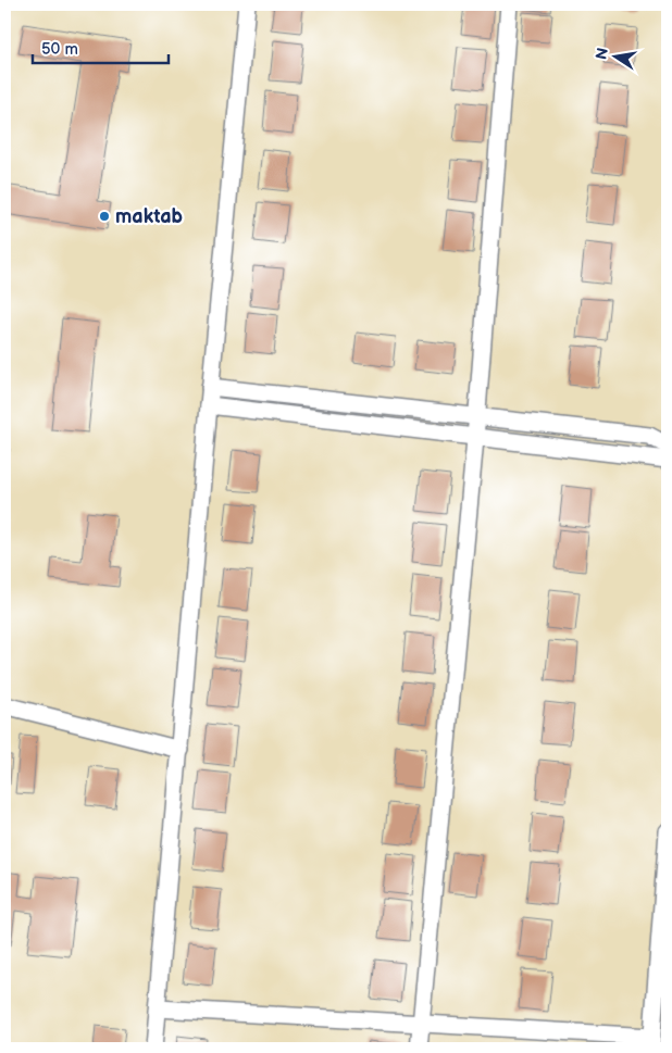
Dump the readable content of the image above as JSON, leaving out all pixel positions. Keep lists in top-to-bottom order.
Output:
{
  "places": ["maktab"],
  "scale_bar": "50 m",
  "north": "left"
}
